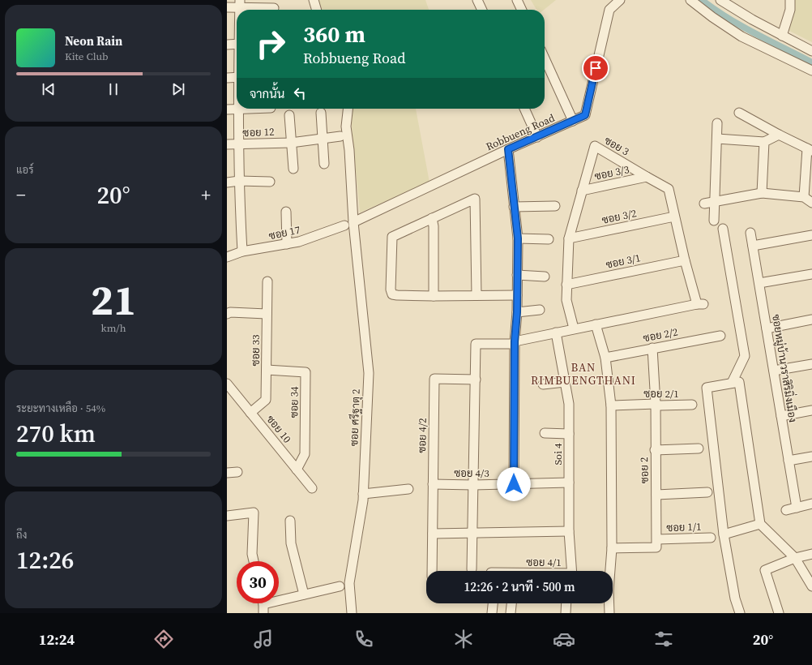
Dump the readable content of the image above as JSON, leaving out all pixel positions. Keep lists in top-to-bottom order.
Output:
{
  "streets": {
    "street": [
      "ซอย 12",
      "Robbueng Road",
      "ซอย 3",
      "ซอย 3/3",
      "ซอย 3/2",
      "ซอย 17",
      "ซอย 3/1",
      "ซอย 2/2",
      "ซอย 33",
      "ซอยหมู่บ้านวราสิริมิ่งเมือง",
      "ซอย 2/1",
      "ซอย 34",
      "ซอย ศรีฐาตุ 2",
      "ซอย 10",
      "ซอย 4/2",
      "Soi 4",
      "ซอย 2",
      "ซอย 4/3",
      "ซอย 1/1"
    ]
  },
  "crossings": [
    ["Robbueng Road", "ซอย ศรีฐาตุ 2"],
    ["ซอย 3", "ซอย 3/3"],
    ["ซอย 3", "ซอย 3/2"],
    ["ซอย 3", "ซอย 3/1"],
    ["ซอย 2/2", "ซอย 2"],
    ["ซอย 33", "ซอย 34"],
    ["ซอย 33", "ซอย 10"],
    ["ซอย 2/1", "ซอย 2"],
    ["ซอย 34", "ซอย 10"],
    ["ซอย 4/2", "ซอย 4/3"],
    ["Soi 4", "ซอย 4/3"],
    ["ซอย 2", "ซอย 1/1"]
  ],
  "districts": ["BAN RIMBUENGTHANI"],
  "page": {
    "turn": ["360 m", "Robbueng Road"],
    "song": ["Neon Rain", "Kite Club"],
    "then": "จากนั้น",
    "tile": [
      "แอร์",
      ["21", "km/h"],
      ["ระยะทางเหลือ · 54%", "270 km"],
      ["ถึง", "12:26"]
    ],
    "heat": ["−", "20°", "+"],
    "limit": "30",
    "trip": "12:26 · 2 นาที · 500 m",
    "tabs": ["12:24", "20°"]
  }
}
